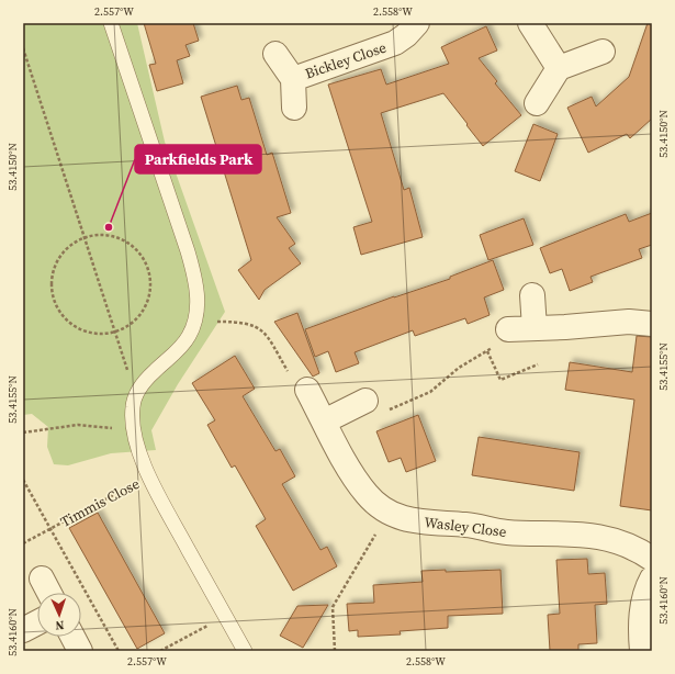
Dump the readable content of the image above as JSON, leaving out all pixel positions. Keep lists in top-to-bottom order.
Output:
{
  "streets": {
    "street": ["Bickley Close", "Wasley Close"],
    "path": ["Timmis Close"]
  },
  "places": ["Parkfields Park"],
  "north": "bottom",
  "coordinates": [
    "2.557°W",
    "2.558°W",
    "53.4150°N",
    "53.4155°N",
    "53.4160°N"
  ]
}
